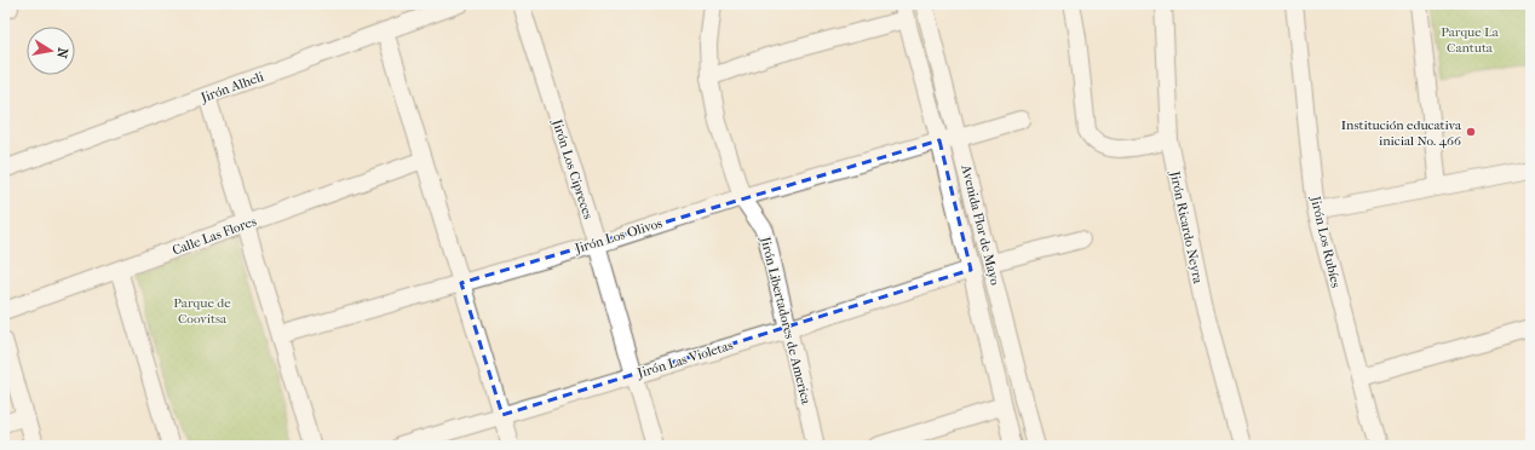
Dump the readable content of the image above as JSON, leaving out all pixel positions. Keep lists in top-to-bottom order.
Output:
{
  "streets": {
    "street": [
      "Jirón Alheli",
      "Jirón Los Cipreces",
      "Avenida Flor de Mayo",
      "Jirón Ricardo Neyra",
      "Calle Las Flores",
      "Jirón Los Olivos",
      "Jirón Los Rubíes",
      "Jirón Libertadores de America",
      "Jirón Las Violetas"
    ]
  },
  "crossings": [
    ["Jirón Los Cipreces", "Jirón Los Olivos"],
    ["Jirón Los Cipreces", "Jirón Las Violetas"],
    ["Avenida Flor de Mayo", "Jirón Los Olivos"],
    ["Avenida Flor de Mayo", "Jirón Las Violetas"],
    ["Jirón Los Olivos", "Jirón Libertadores de America"],
    ["Jirón Libertadores de America", "Jirón Las Violetas"]
  ],
  "parks": ["Parque La Cantuta", "Parque de Coovitsa"],
  "places": ["Institución educativa inicial No. 466"],
  "north": "right"
}
